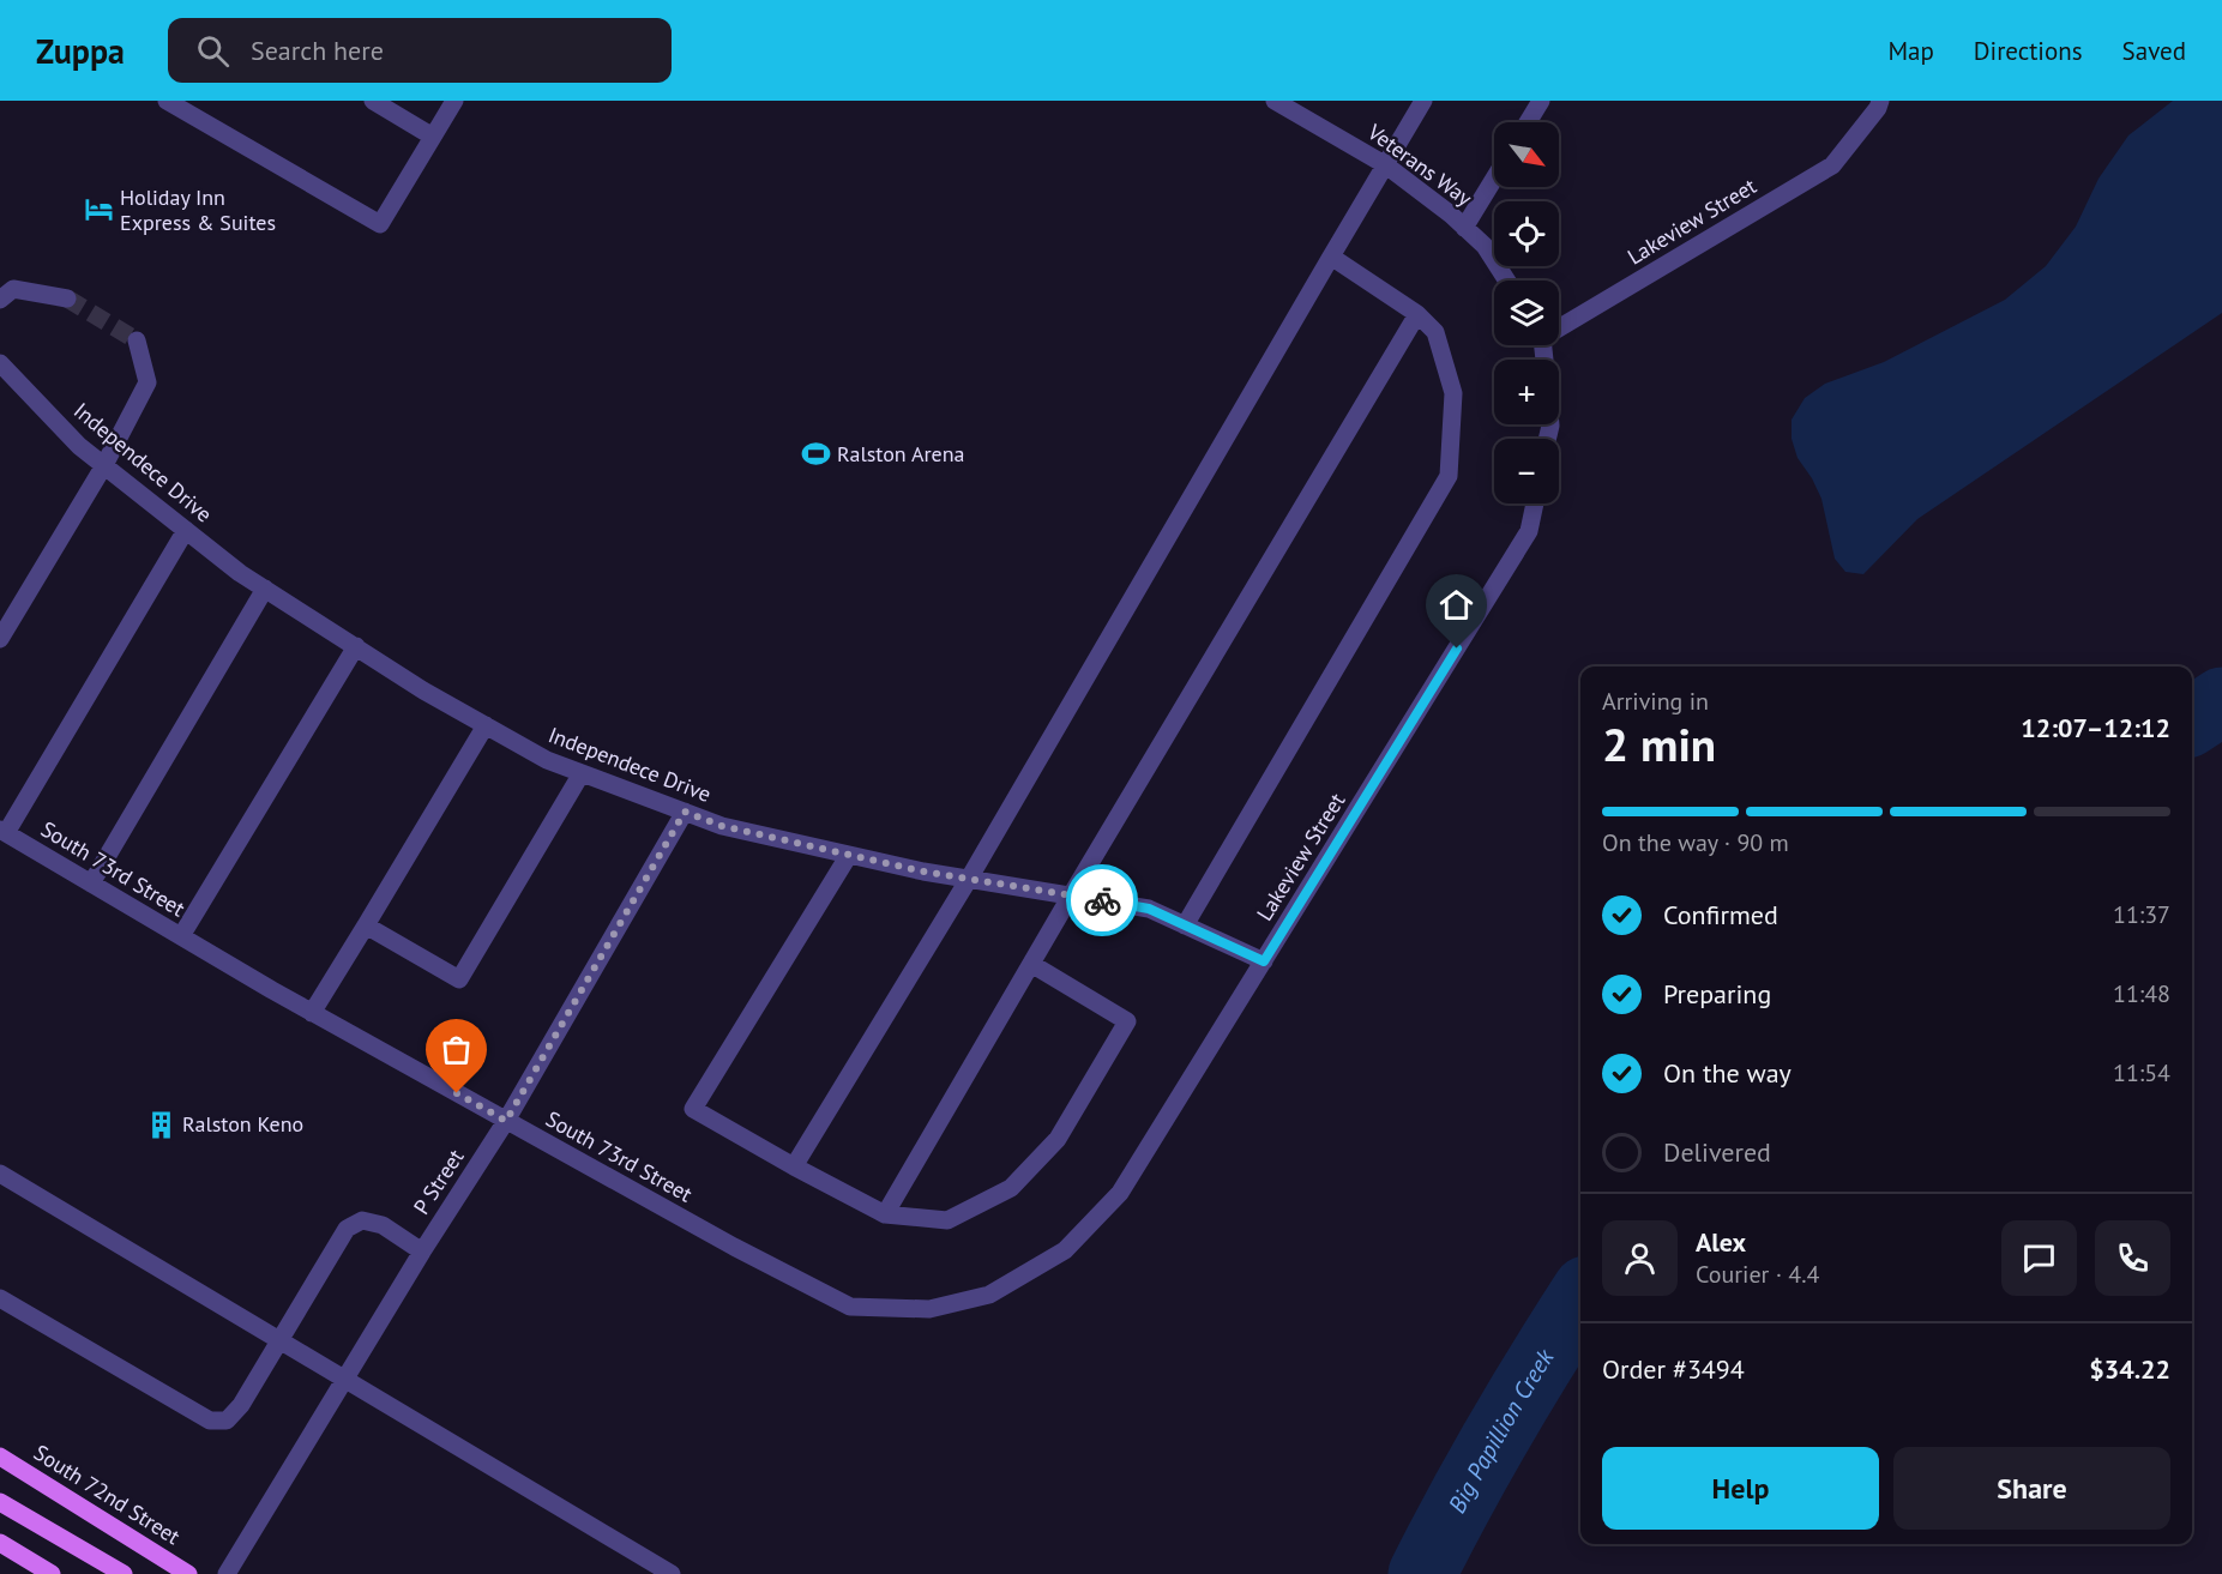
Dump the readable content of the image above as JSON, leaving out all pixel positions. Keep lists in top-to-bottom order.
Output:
{
  "streets": {
    "main road": ["South 72nd Street"],
    "street": [
      "Veterans Way",
      "Lakeview Street",
      "Independece Drive",
      "South 73rd Street",
      "P Street"
    ]
  },
  "crossings": [
    ["Lakeview Street", "Independece Drive"],
    ["Lakeview Street", "South 73rd Street"],
    ["Independece Drive", "P Street"],
    ["South 73rd Street", "P Street"]
  ],
  "water": ["Big Papillion Creek"],
  "places": {
    "hotel": ["Holiday Inn Express & Suites"],
    "sports": ["Ralston Arena"],
    "building": ["Ralston Keno"]
  },
  "north": "bottom right",
  "page": {
    "header": "Zuppa",
    "search": "Search here",
    "nav": ["Map", "Directions", "Saved"],
    "map_buttons": ["+", "−"],
    "heading": ["2 min", "Arriving in", "12:07–12:12"],
    "panel": [
      "Alex",
      "Courier · 4.4",
      "Order #3494",
      "$34.22"
    ],
    "bar": "On the way · 90 m",
    "list": [
      ["Confirmed", "11:37"],
      ["Preparing", "11:48"],
      ["On the way", "11:54"],
      "Delivered"
    ],
    "buttons": ["Help", "Share"]
  }
}
